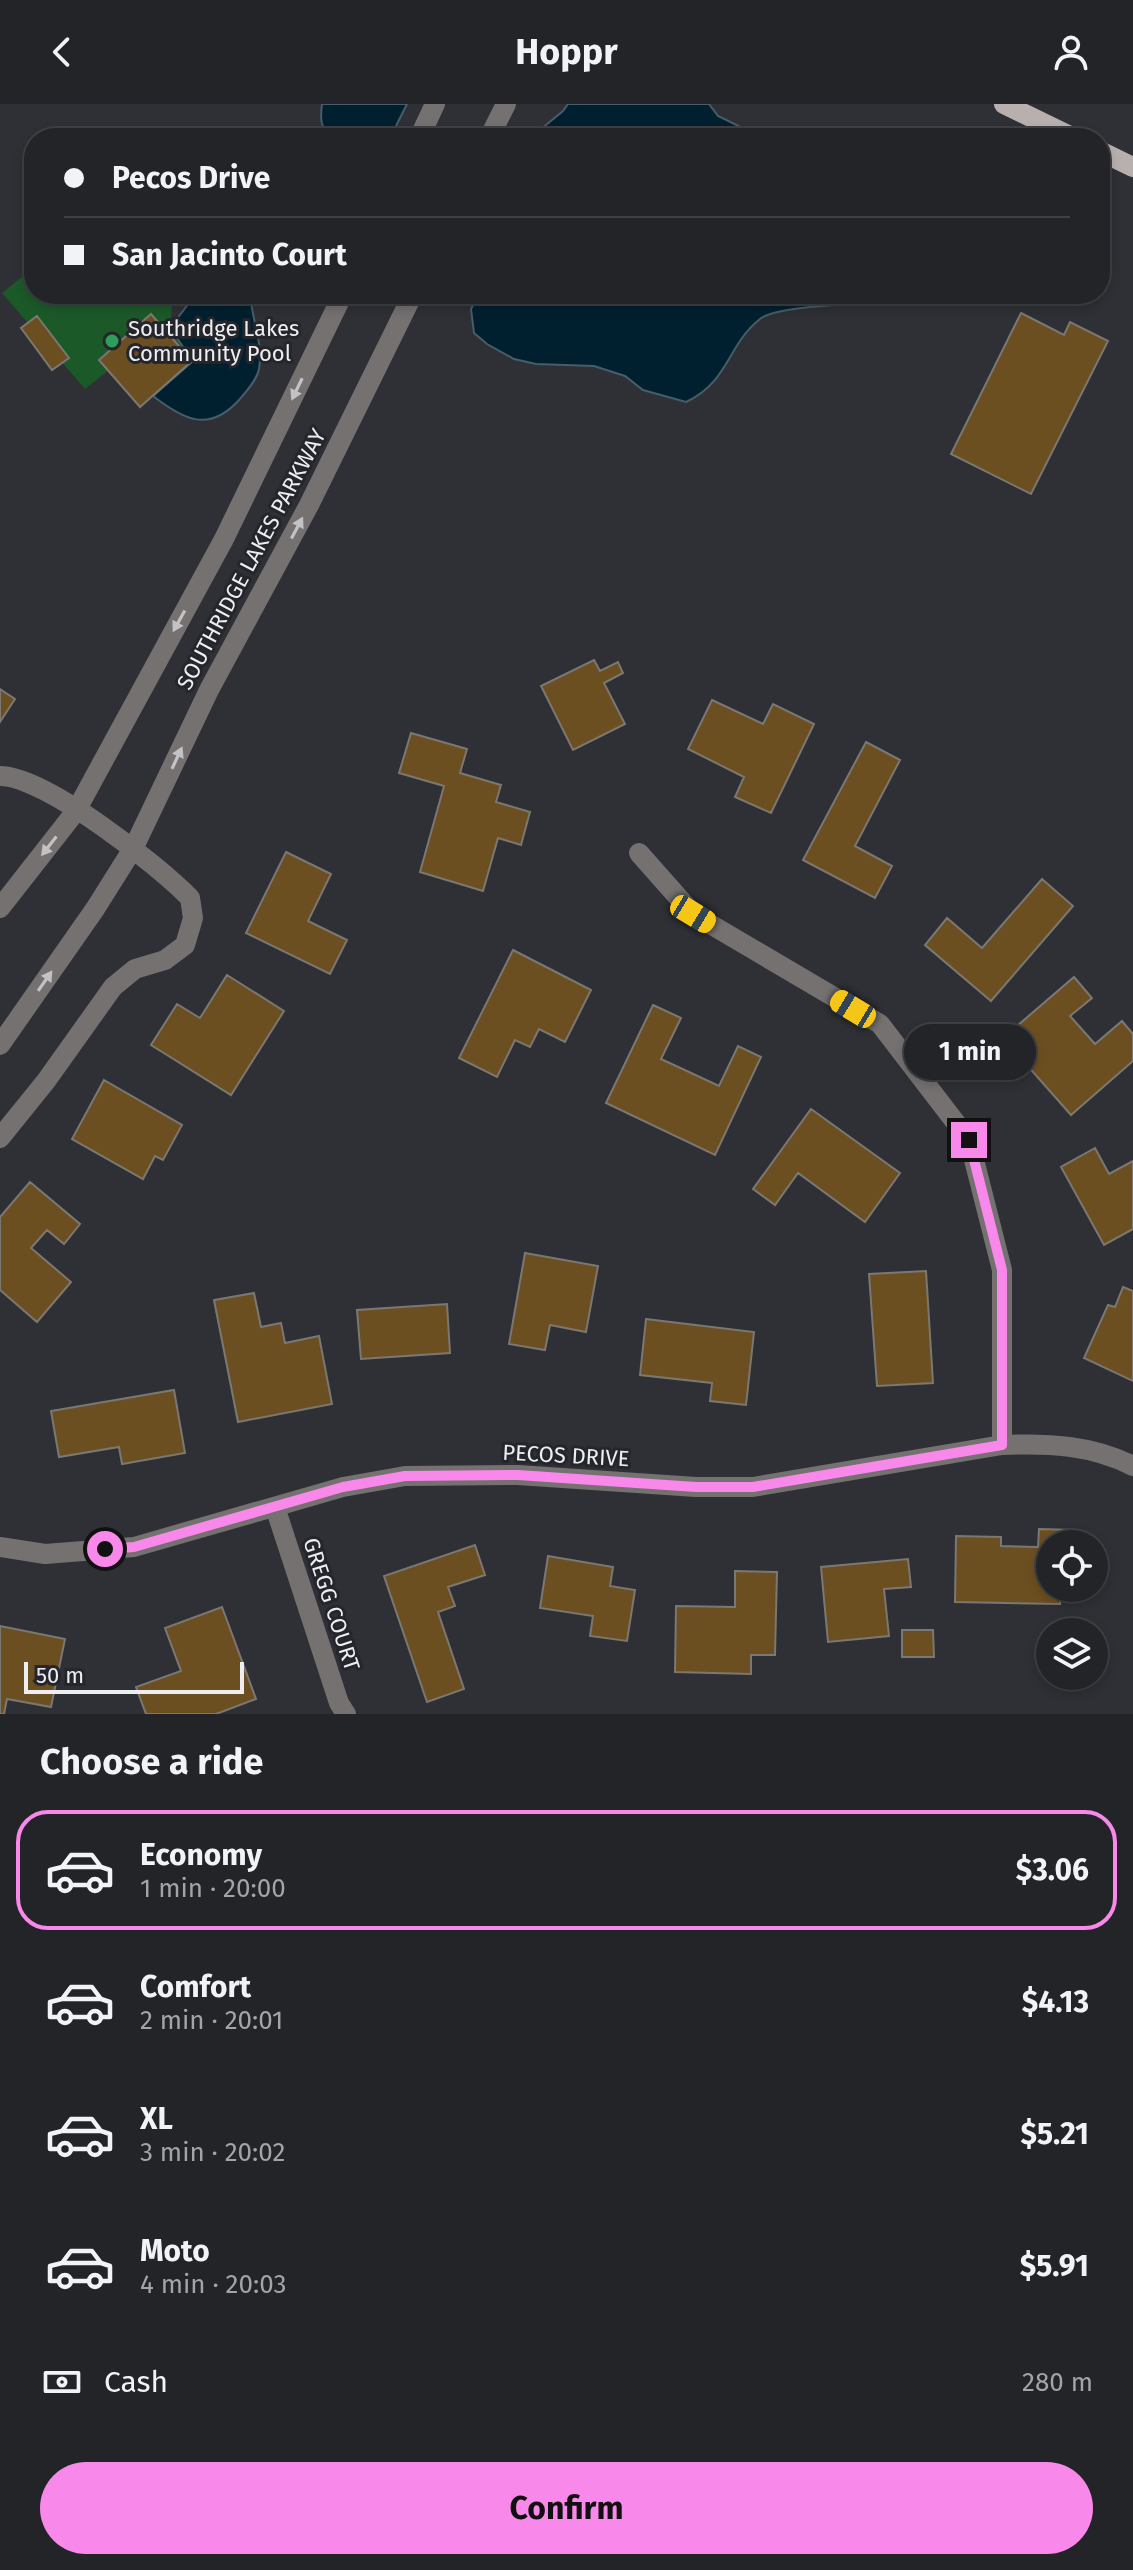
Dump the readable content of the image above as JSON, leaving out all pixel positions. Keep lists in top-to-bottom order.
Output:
{
  "streets": {
    "street": ["SOUTHRIDGE LAKES PARKWAY", "PECOS DRIVE", "GREGG COURT"]
  },
  "crossings": [
    ["PECOS DRIVE", "GREGG COURT"]
  ],
  "places": ["Southridge Lakes Community Pool"],
  "scale_bar": "50 m",
  "page": {
    "header": "Hoppr",
    "banner": ["Pecos Drive", "San Jacinto Court"],
    "bubble": "1 min",
    "scale": "50 m",
    "heading": "Choose a ride",
    "list": [
      {
        "name": "Economy",
        "note": "1 min · 20:00",
        "value": "$3.06"
      },
      {
        "name": "Comfort",
        "note": "2 min · 20:01",
        "value": "$4.13"
      },
      {
        "name": "XL",
        "note": "3 min · 20:02",
        "value": "$5.21"
      },
      {
        "name": "Moto",
        "note": "4 min · 20:03",
        "value": "$5.91"
      }
    ],
    "pay": ["Cash", "280 m"],
    "buttons": "Confirm"
  }
}
